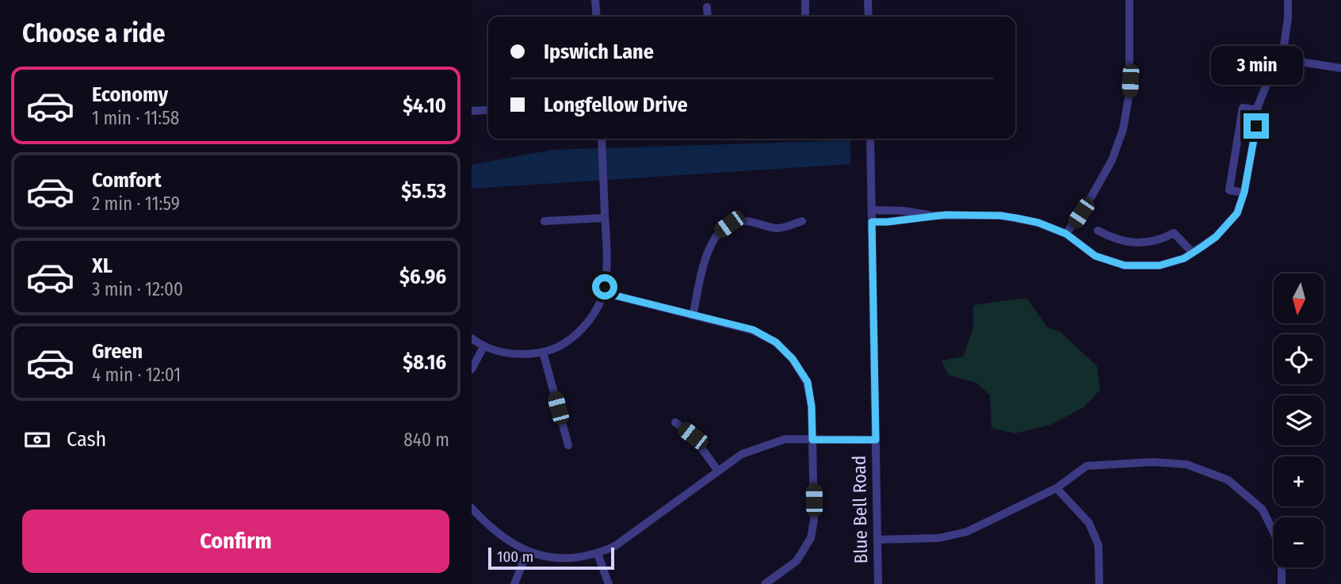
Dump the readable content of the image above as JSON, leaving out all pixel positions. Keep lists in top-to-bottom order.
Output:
{
  "streets": {
    "street": ["Blue Bell Road"]
  },
  "scale_bar": "100 m",
  "north": "bottom",
  "page": {
    "heading": "Choose a ride",
    "banner": ["Ipswich Lane", "Longfellow Drive"],
    "bubble": "3 min",
    "list": [
      {
        "name": "Economy",
        "note": "1 min · 11:58",
        "value": "$4.10"
      },
      {
        "name": "Comfort",
        "note": "2 min · 11:59",
        "value": "$5.53"
      },
      {
        "name": "XL",
        "note": "3 min · 12:00",
        "value": "$6.96"
      },
      {
        "name": "Green",
        "note": "4 min · 12:01",
        "value": "$8.16"
      }
    ],
    "map_buttons": ["+", "−"],
    "pay": ["Cash", "840 m"],
    "buttons": "Confirm",
    "scale": "100 m"
  }
}
